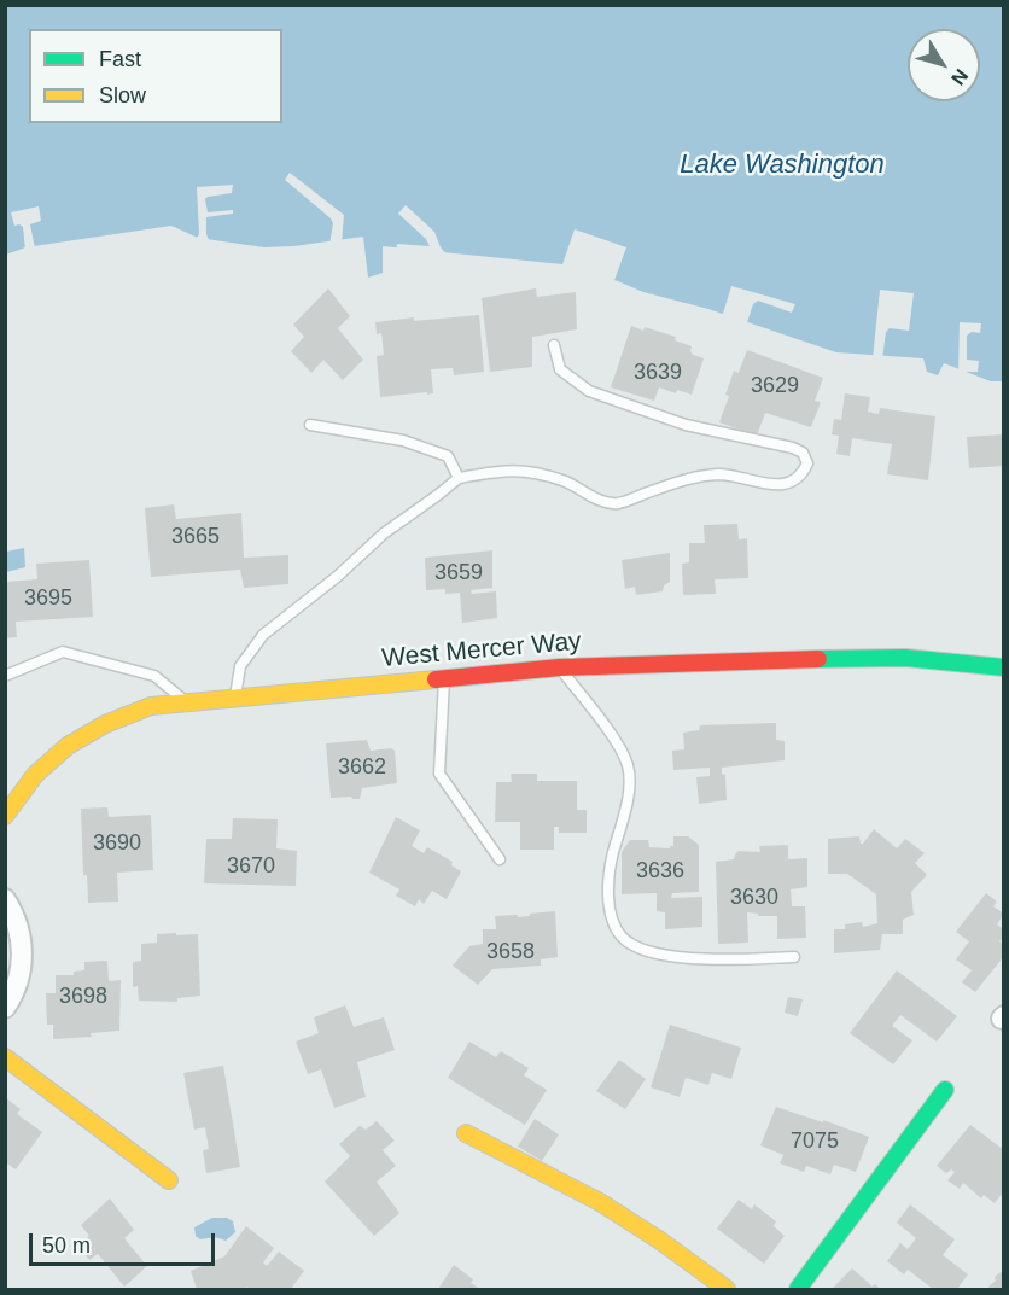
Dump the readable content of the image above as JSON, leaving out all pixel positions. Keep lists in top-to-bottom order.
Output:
{
  "streets": {
    "street": ["West Mercer Way"]
  },
  "water": ["Lake Washington"],
  "house_numbers": [
    "3639",
    "3629",
    "3665",
    "3659",
    "3695",
    "3662",
    "3690",
    "3670",
    "3636",
    "3630",
    "3658",
    "3698",
    "7075"
  ],
  "legend": ["Fast", "Slow"],
  "scale_bar": "50 m",
  "north": "bottom right"
}
